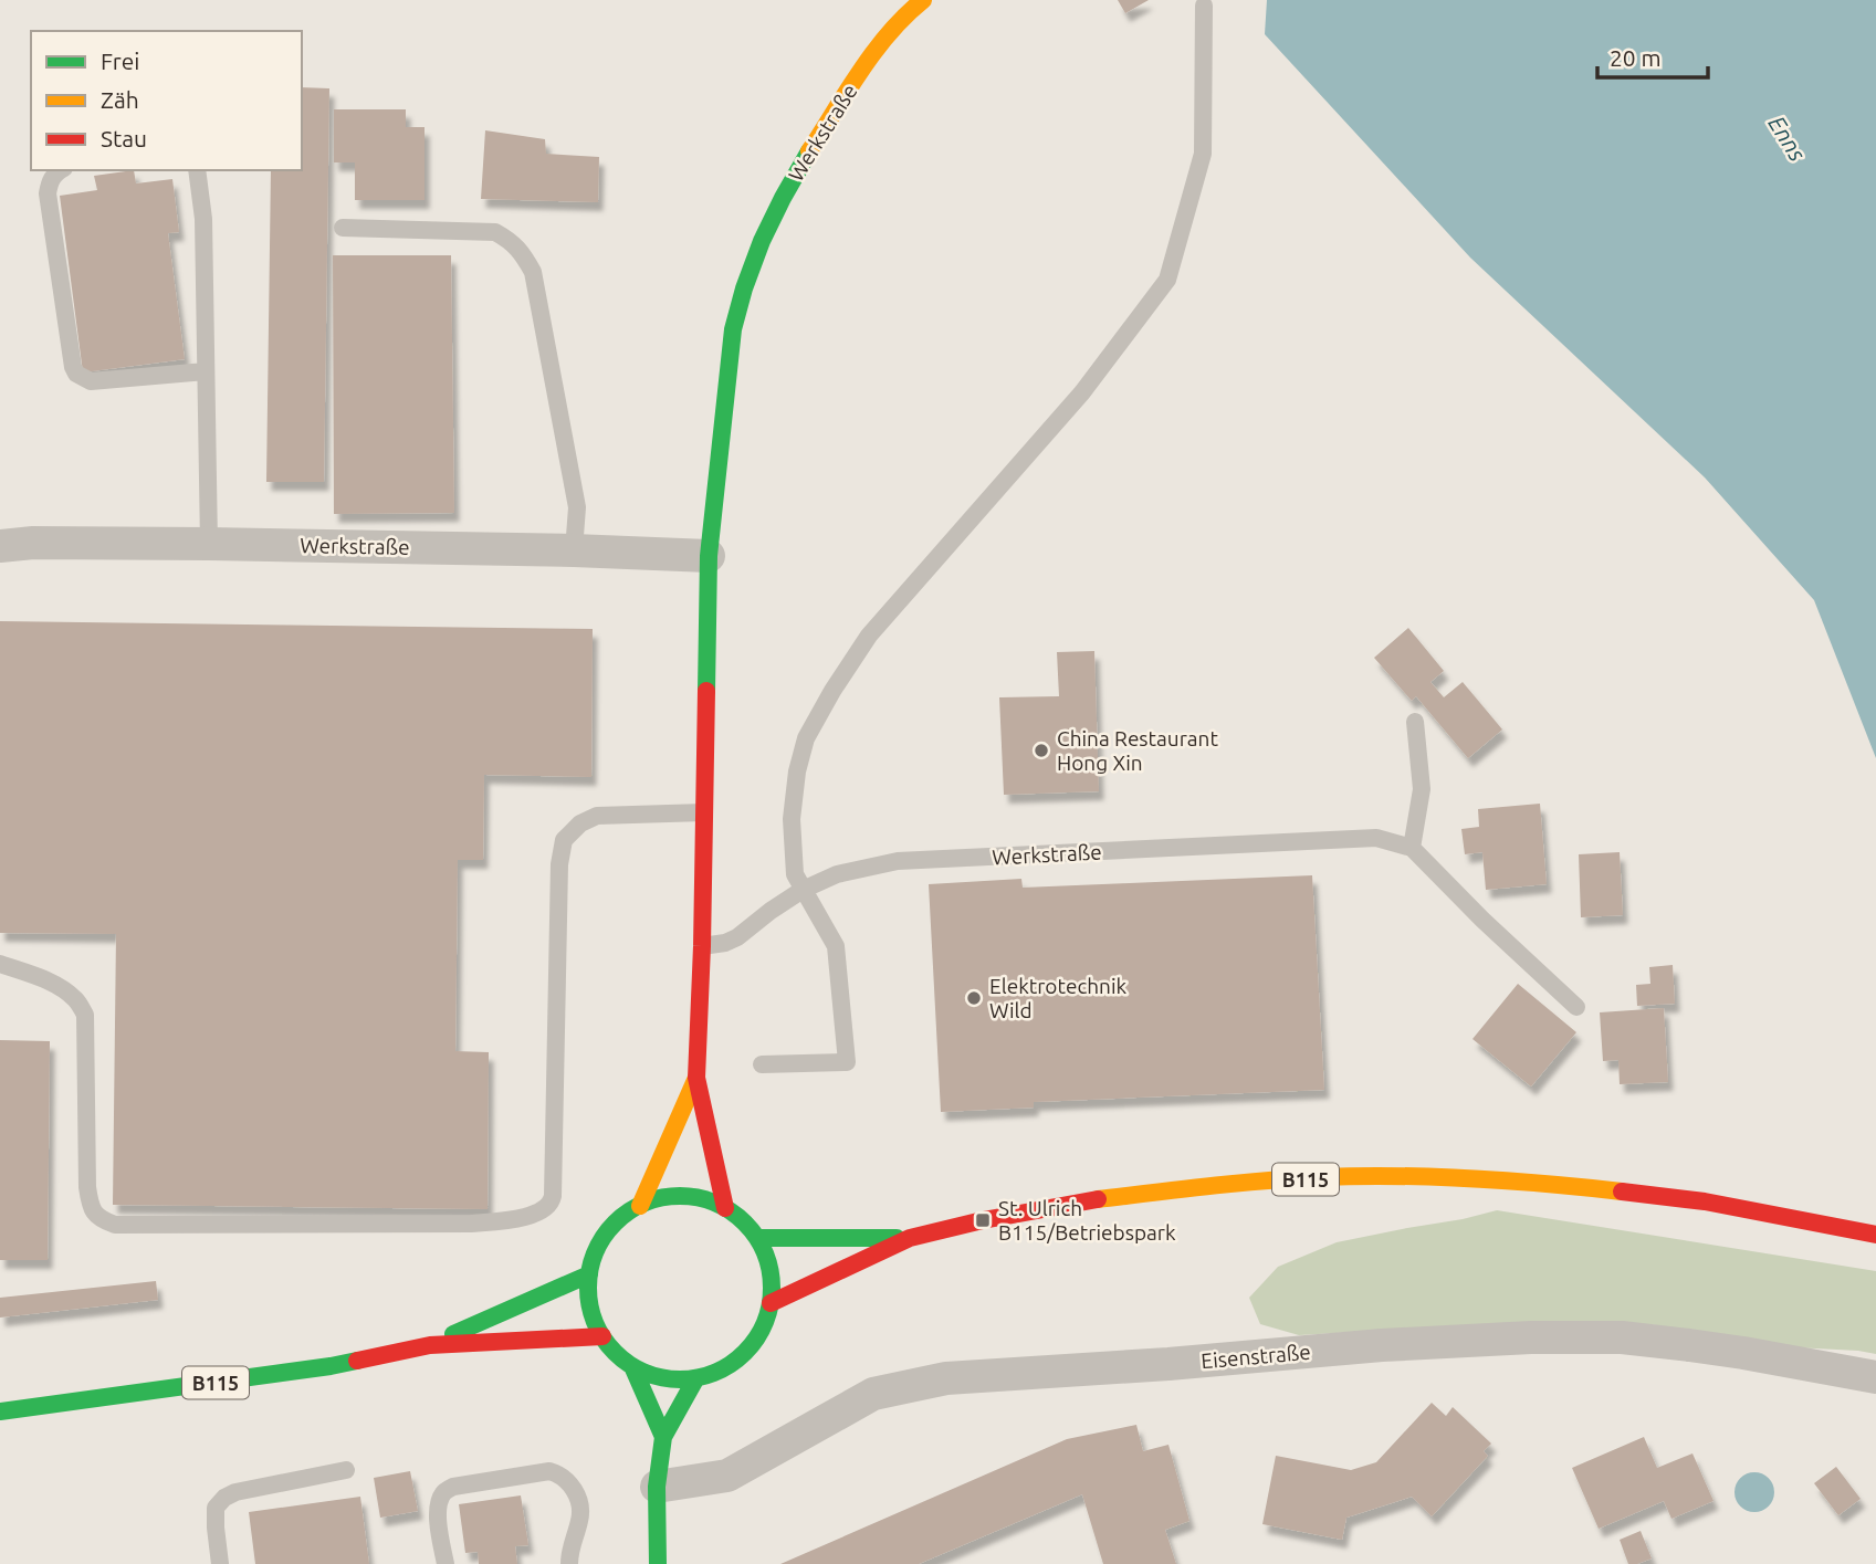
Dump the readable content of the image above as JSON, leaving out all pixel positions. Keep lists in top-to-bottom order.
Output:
{
  "streets": {
    "main road": ["Werkstraße", "B115"],
    "street": ["Eisenstraße"]
  },
  "crossings": [
    ["Werkstraße", "B115"]
  ],
  "water": ["Enns"],
  "places": {
    "other": ["China Restaurant Hong Xin", "Elektrotechnik Wild"],
    "transit": ["St. Ulrich B115/Betriebspark"]
  },
  "legend": ["Frei", "Zäh", "Stau"],
  "scale_bar": "20 m"
}
